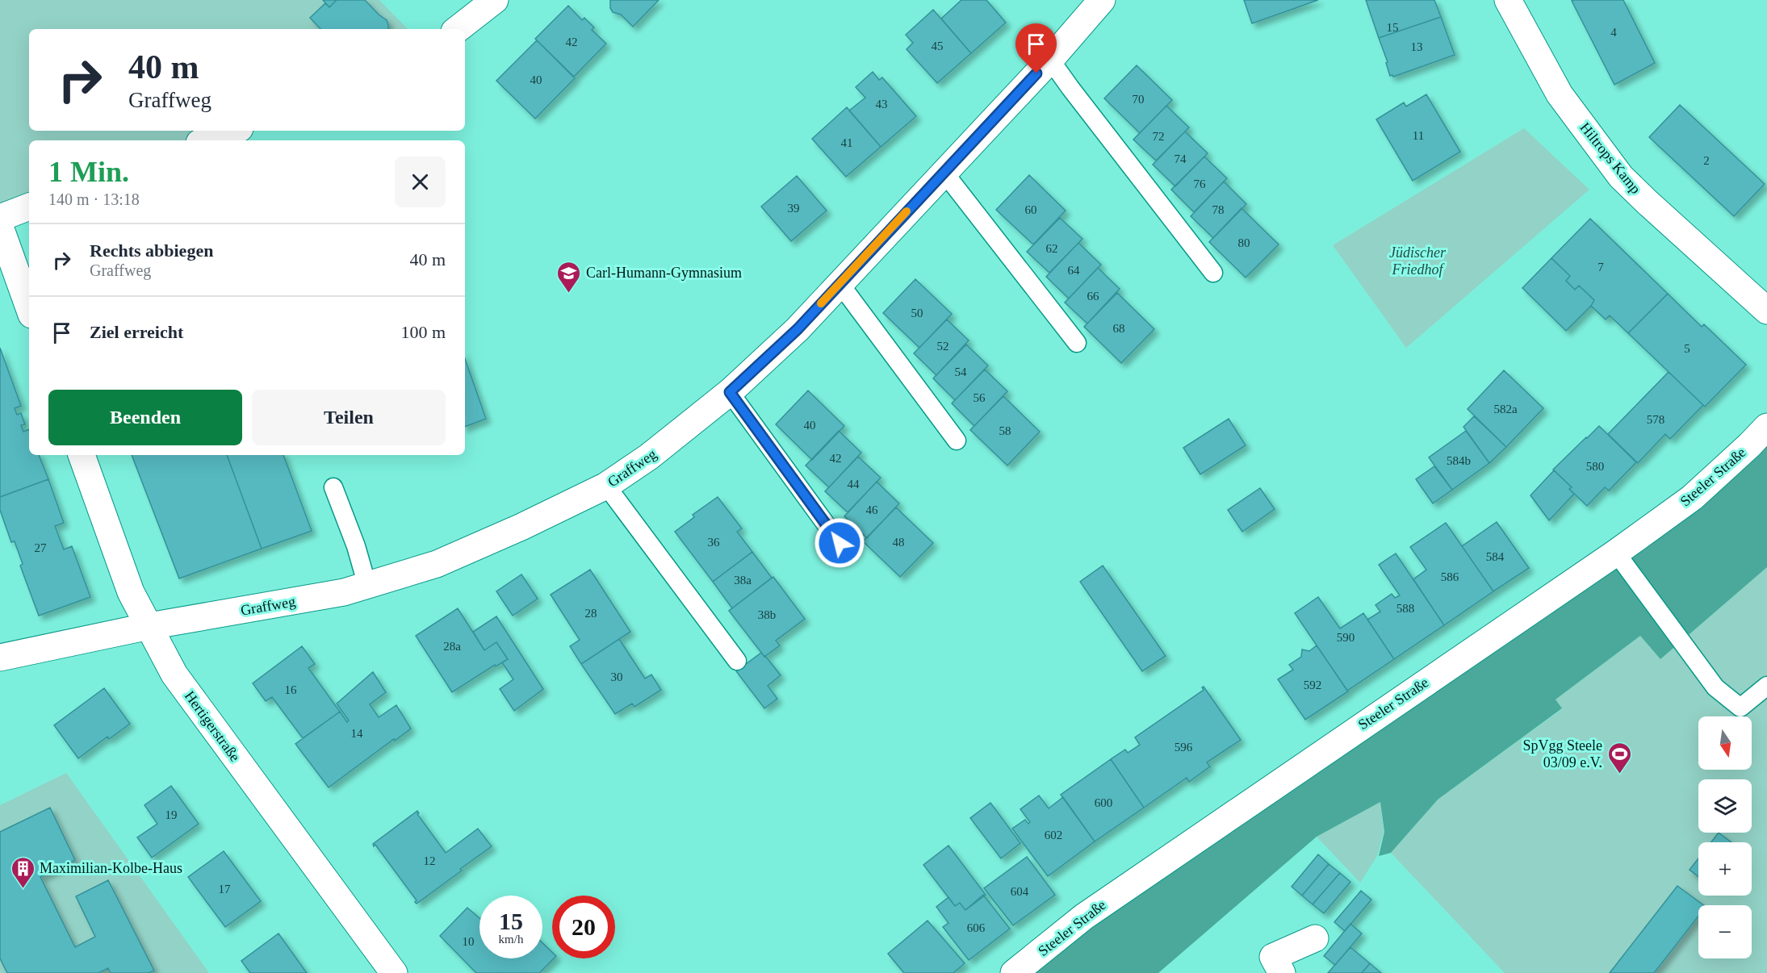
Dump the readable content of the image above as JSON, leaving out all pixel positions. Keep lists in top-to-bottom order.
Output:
{
  "streets": {
    "street": [
      "Hiltrops Kamp",
      "Graffweg",
      "Steeler Straße",
      "Hertigerstraße"
    ]
  },
  "crossings": [
    ["Graffweg", "Hertigerstraße"]
  ],
  "parks": ["Jüdischer Friedhof"],
  "places": {
    "school or university": ["Carl-Humann-Gymnasium"],
    "sports": ["SpVgg Steele 03/09 e.V."],
    "building": ["Maximilian-Kolbe-Haus"]
  },
  "house_numbers": [
    "15",
    "4",
    "42",
    "45",
    "13",
    "40",
    "70",
    "43",
    "11",
    "72",
    "41",
    "74",
    "2",
    "76",
    "39",
    "60",
    "78",
    "80",
    "62",
    "7",
    "64",
    "66",
    "50",
    "68",
    "52",
    "5",
    "54",
    "56",
    "582a",
    "578",
    "40",
    "58",
    "42",
    "584b",
    "580",
    "44",
    "46",
    "36",
    "48",
    "27",
    "584",
    "586",
    "38a",
    "588",
    "28",
    "38b",
    "590",
    "28a",
    "30",
    "592",
    "16",
    "14",
    "596",
    "600",
    "19",
    "602",
    "12",
    "17",
    "604",
    "606",
    "10"
  ],
  "north": "bottom",
  "page": {
    "turn": ["40 m", "Graffweg"],
    "heading": ["1 Min.", "140 m · 13:18"],
    "list": [
      {
        "name": "Rechts abbiegen",
        "note": "Graffweg",
        "value": "40 m"
      },
      {
        "name": "Ziel erreicht",
        "value": "100 m"
      }
    ],
    "buttons": ["Beenden", "Teilen"],
    "map_buttons": ["+", "−"],
    "speed": "15 km/h",
    "limit": "20"
  }
}
